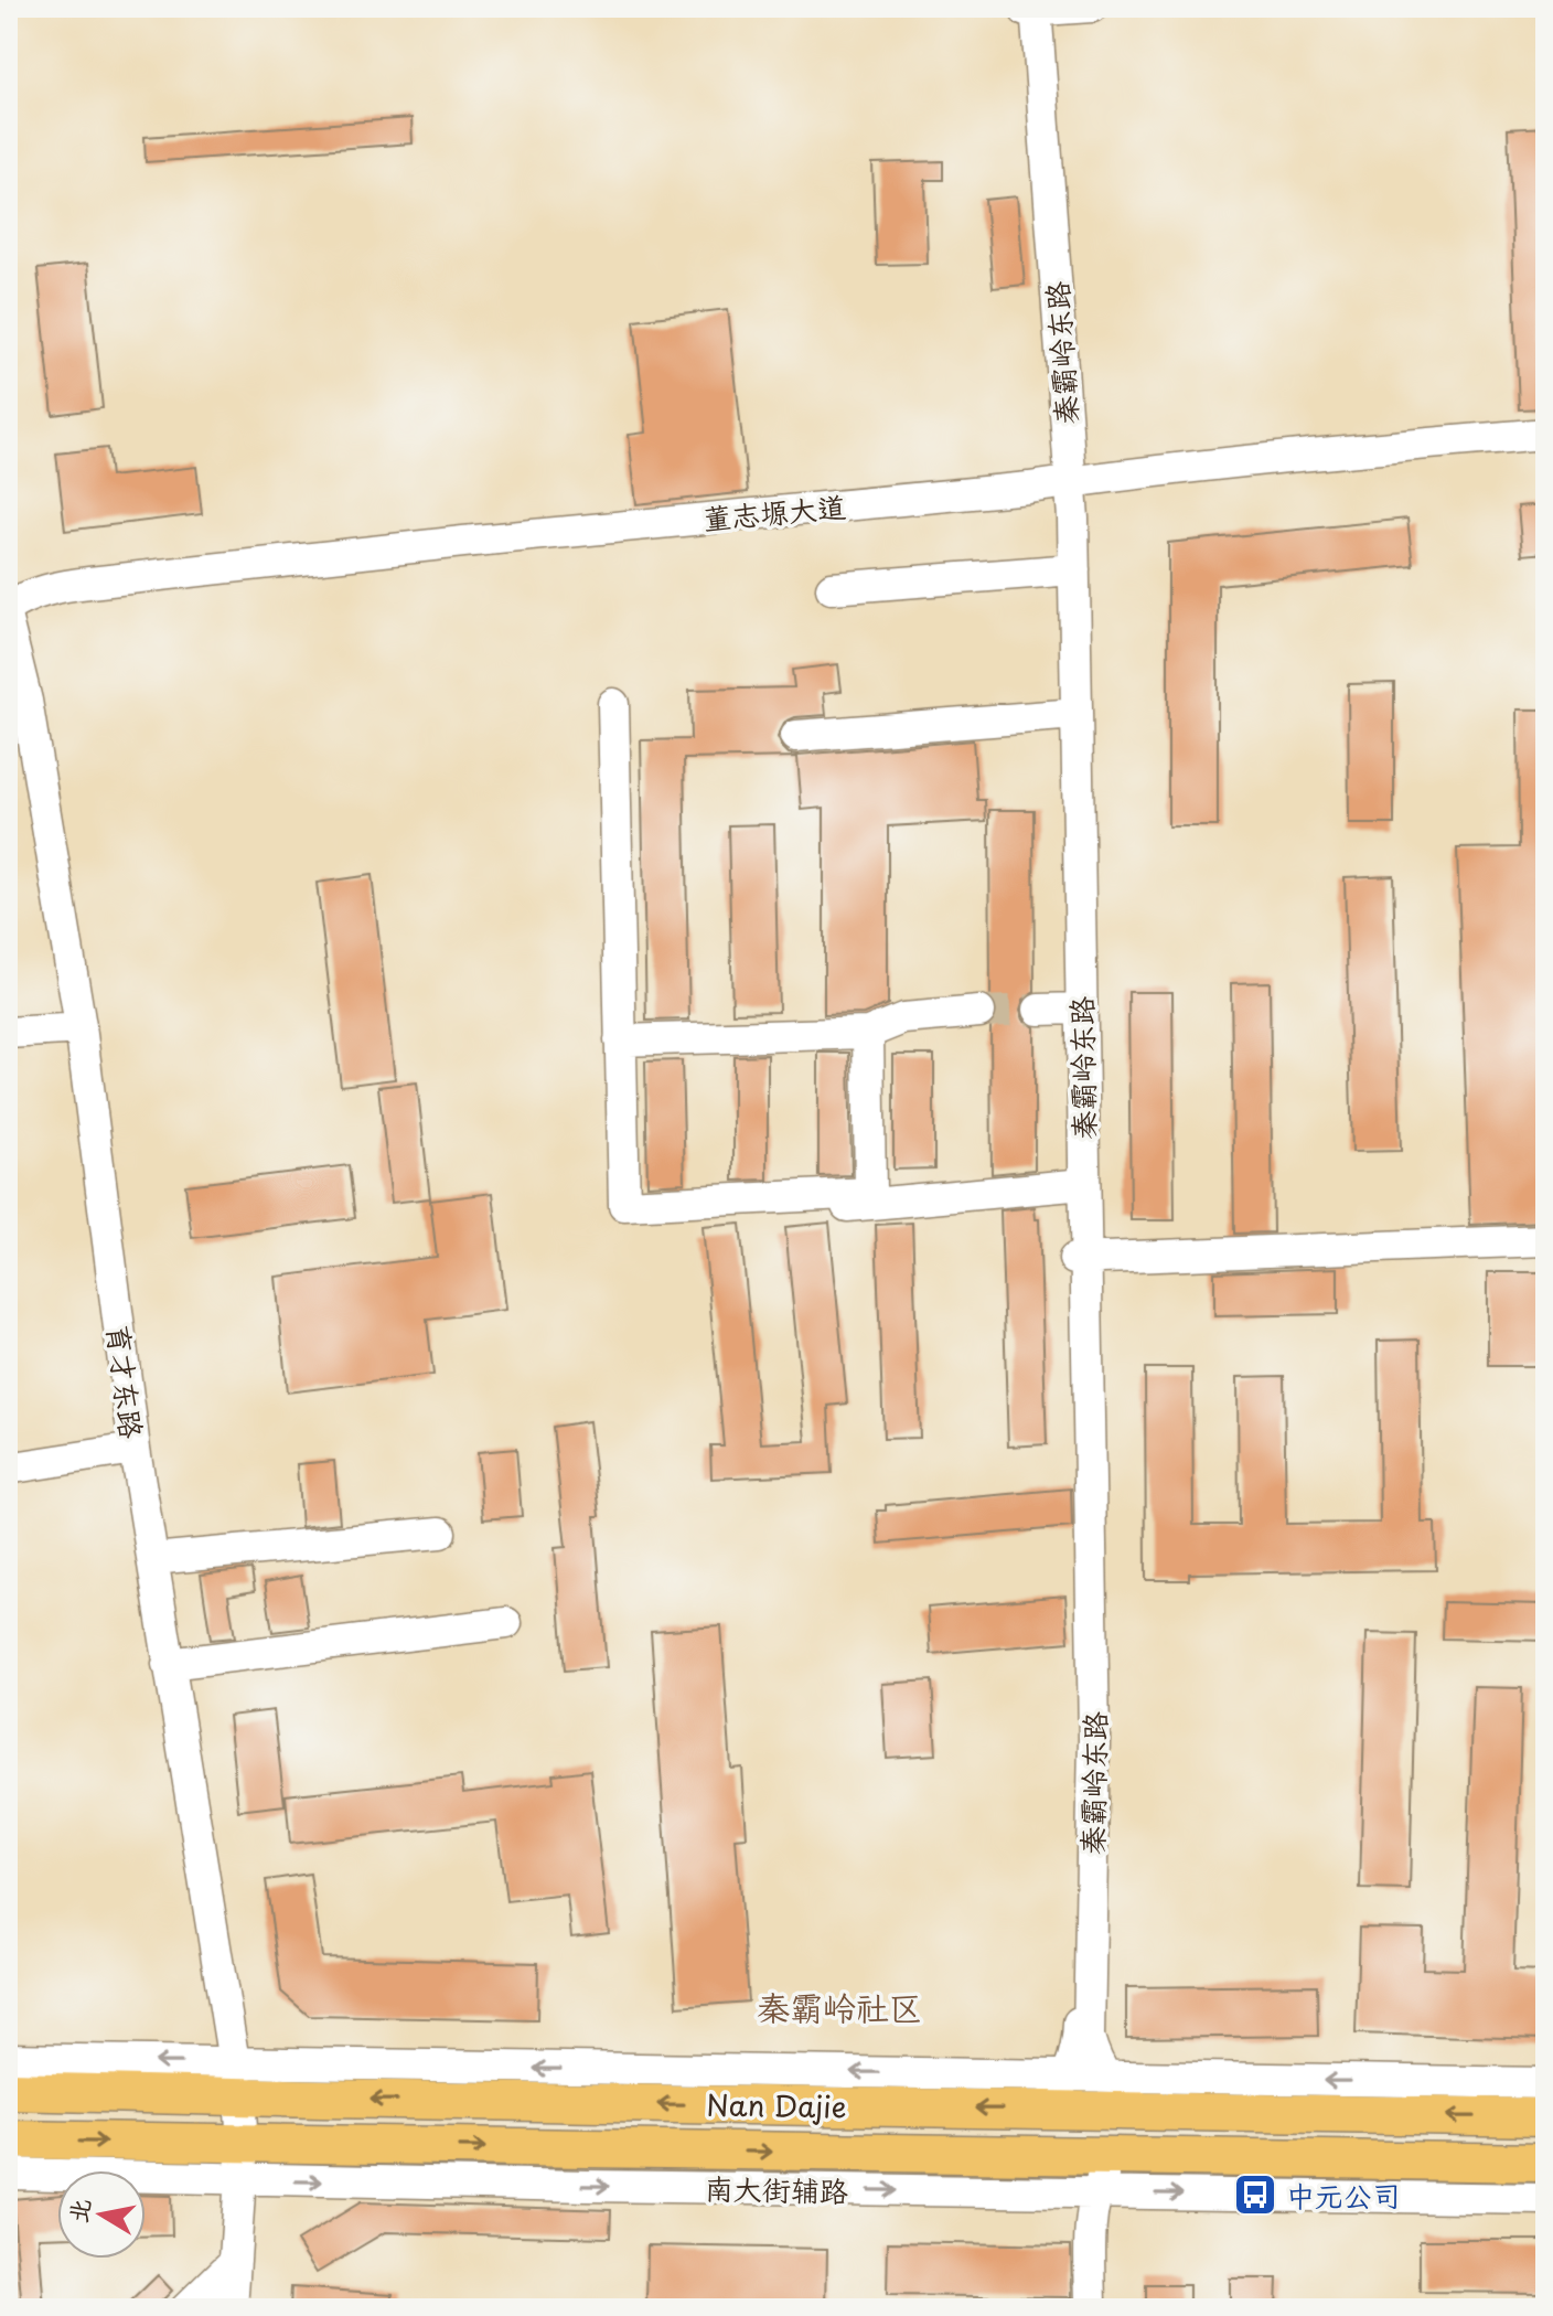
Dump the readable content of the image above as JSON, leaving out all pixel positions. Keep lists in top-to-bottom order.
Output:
{
  "streets": {
    "main road": ["Nan Dajie"],
    "street": [
      "秦霸岭东路",
      "董志塬大道",
      "育才东路",
      "南大街辅路"
    ]
  },
  "crossings": [
    ["秦霸岭东路", "董志塬大道"],
    ["秦霸岭东路", "Nan Dajie"],
    ["育才东路", "Nan Dajie"],
    ["育才东路", "南大街辅路"],
    ["Nan Dajie", "南大街辅路"]
  ],
  "districts": ["秦霸岭社区"],
  "places": {
    "bus stop": ["中元公司"]
  },
  "north": "left"
}
